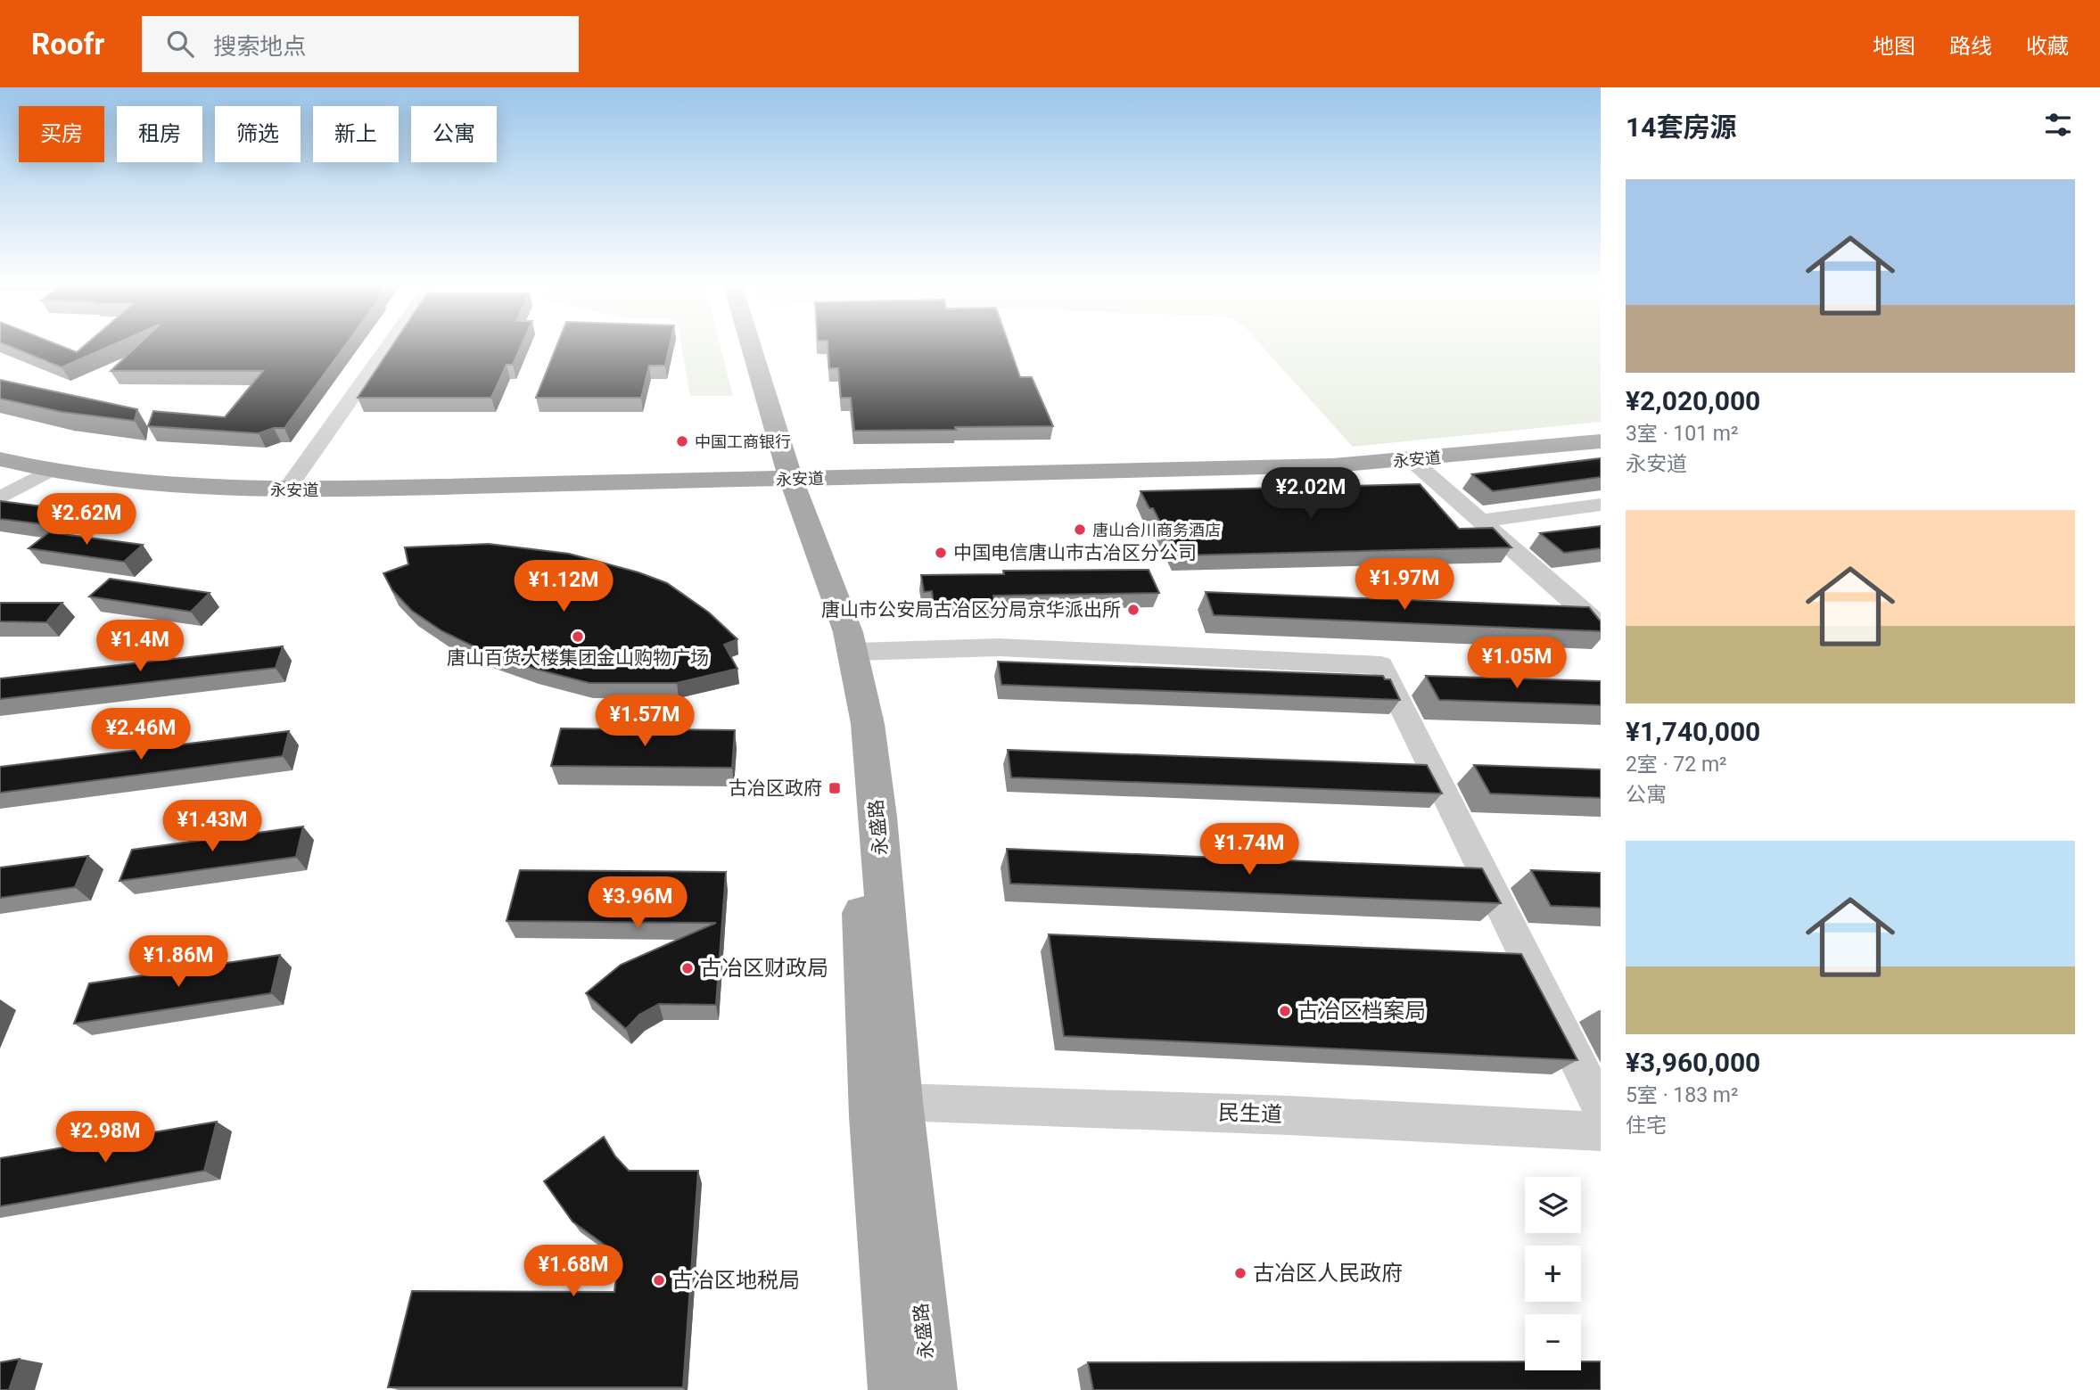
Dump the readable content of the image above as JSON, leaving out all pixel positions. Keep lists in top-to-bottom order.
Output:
{
  "streets": {
    "main road": ["永安道", "永盛路"],
    "street": ["民生道"]
  },
  "crossings": [
    ["永安道", "永盛路"],
    ["永盛路", "民生道"]
  ],
  "places": {
    "other": [
      "中国工商银行",
      "唐山合川商务酒店",
      "中国电信唐山市古冶区分公司",
      "唐山市公安局古冶区分局京华派出所",
      "唐山百货大楼集团金山购物广场",
      "古冶区财政局",
      "古冶区档案局",
      "古冶区人民政府",
      "古冶区地税局"
    ],
    "transit": ["古冶区政府"]
  },
  "page": {
    "header": "Roofr",
    "search": "搜索地点",
    "nav": ["地图", "路线", "收藏"],
    "heading": "14套房源",
    "chip": [
      "买房",
      "租房",
      "筛选",
      "新上",
      "公寓"
    ],
    "list": [
      {
        "name": "¥2,020,000",
        "note": "3室 · 101 m² · 永安道"
      },
      {
        "name": "¥1,740,000",
        "note": "2室 · 72 m² · 公寓"
      },
      {
        "name": "¥3,960,000",
        "note": "5室 · 183 m² · 住宅"
      }
    ],
    "price": [
      "¥2.02M",
      "¥2.62M",
      "¥1.97M",
      "¥1.12M",
      "¥1.4M",
      "¥1.05M",
      "¥1.57M",
      "¥2.46M",
      "¥1.43M",
      "¥1.74M",
      "¥3.96M",
      "¥1.86M",
      "¥2.98M",
      "¥1.68M"
    ],
    "map_buttons": ["+", "−"]
  }
}
